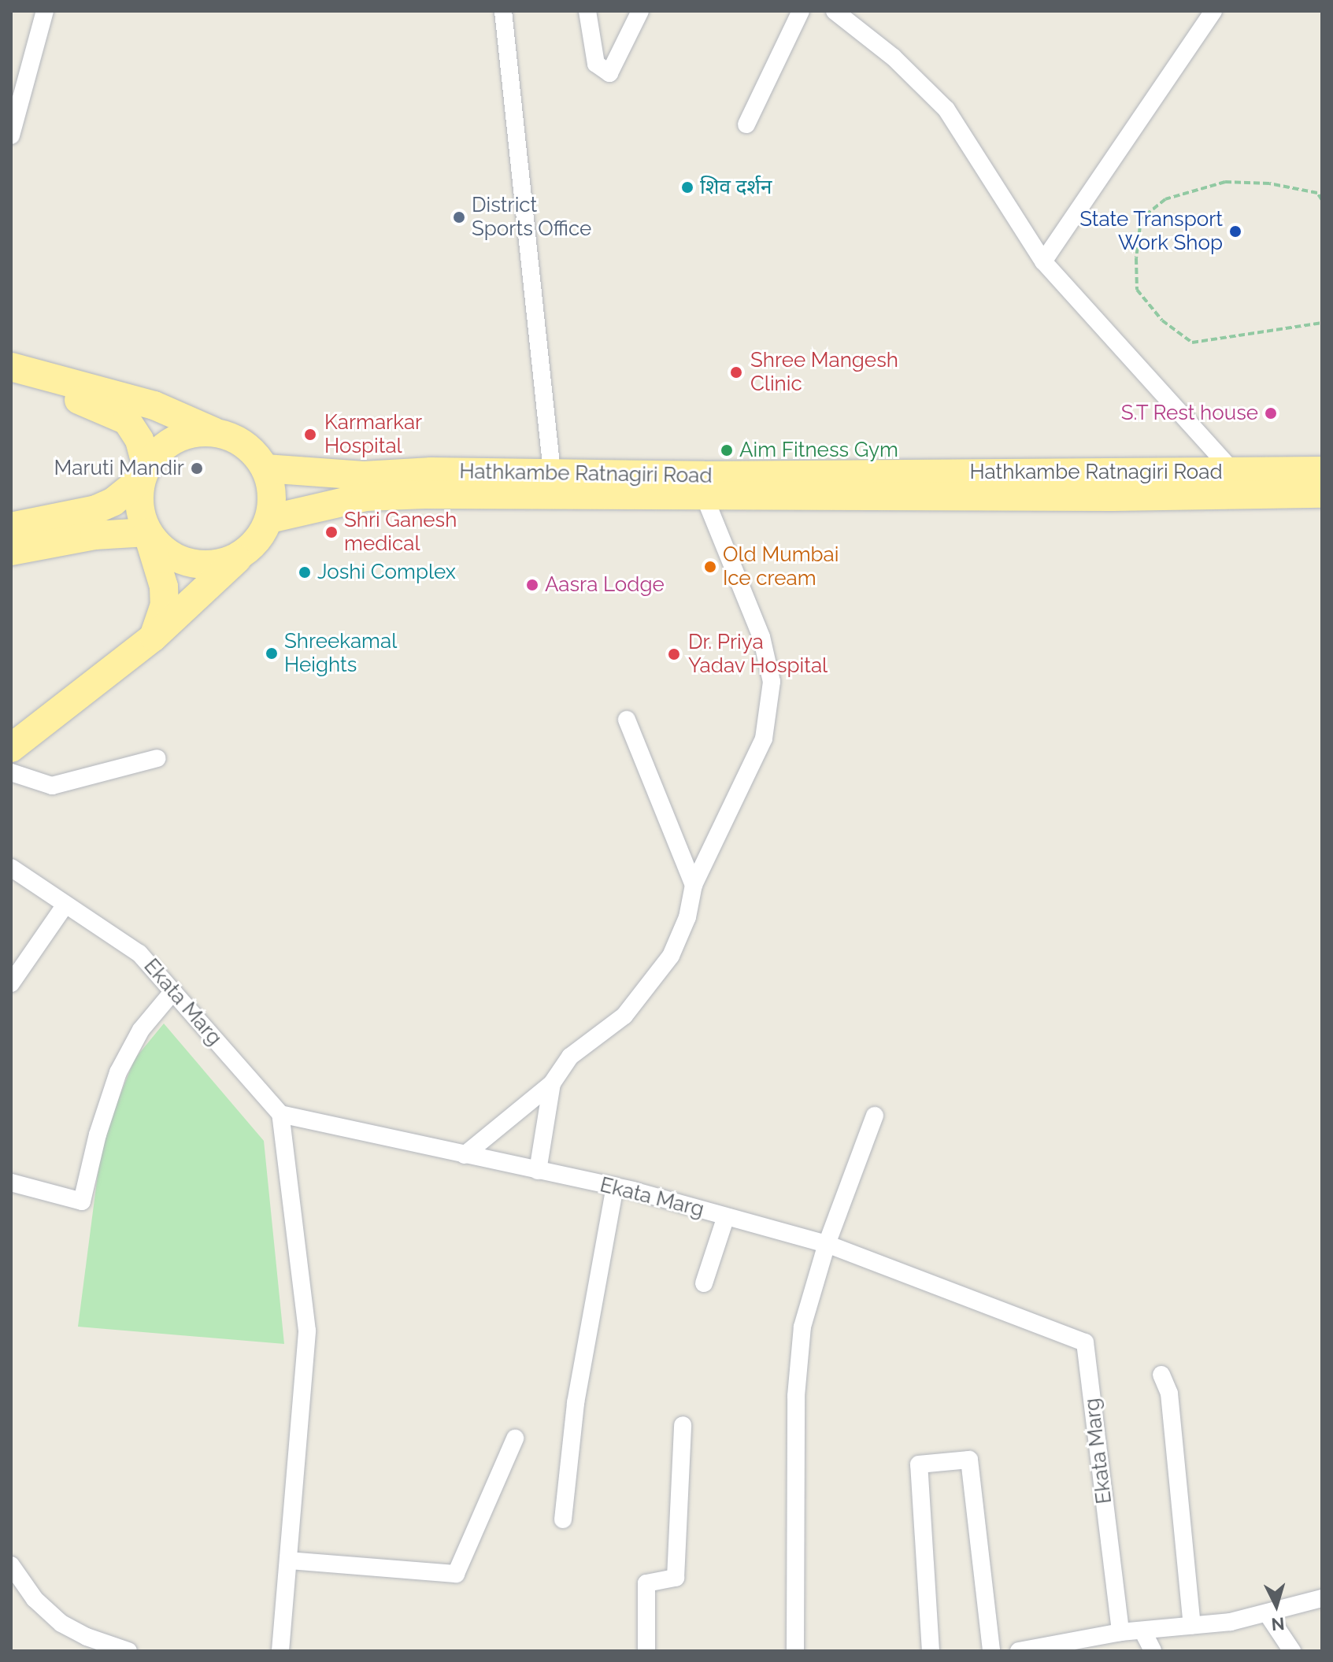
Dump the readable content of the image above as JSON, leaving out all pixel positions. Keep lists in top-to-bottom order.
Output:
{
  "streets": {
    "main road": ["Hathkambe Ratnagiri Road"],
    "street": ["Ekata Marg"]
  },
  "places": [
    "शिव दर्शन",
    "District Sports Office",
    "State Transport Work Shop",
    "Shree Mangesh Clinic",
    "S.T Rest house",
    "Karmarkar Hospital",
    "Aim Fitness Gym",
    "Maruti Mandir",
    "Shri Ganesh medical",
    "Old Mumbai Ice cream",
    "Joshi Complex",
    "Aasra Lodge",
    "Shreekamal Heights",
    "Dr. Priya Yadav Hospital"
  ],
  "north": "bottom"
}
